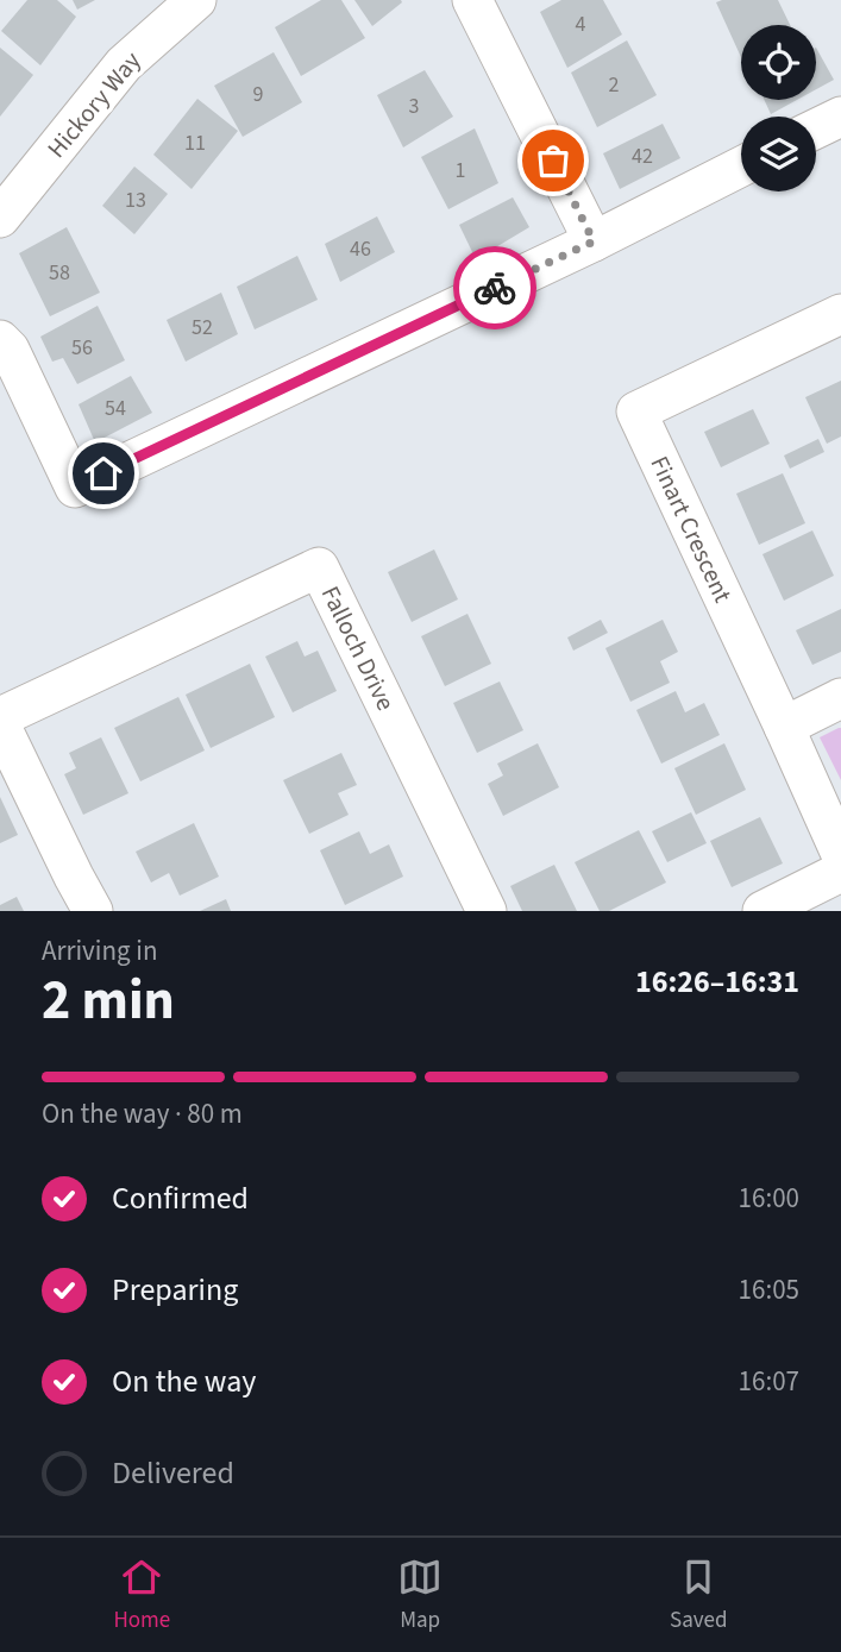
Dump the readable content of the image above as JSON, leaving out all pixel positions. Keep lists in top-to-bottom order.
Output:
{
  "streets": {
    "street": ["Hickory Way", "Finart Crescent", "Falloch Drive"]
  },
  "house_numbers": [
    "4",
    "2",
    "9",
    "3",
    "11",
    "42",
    "1",
    "13",
    "46",
    "58",
    "52",
    "56",
    "54"
  ],
  "page": {
    "heading": ["2 min", "Arriving in", "16:26–16:31"],
    "bar": "On the way · 80 m",
    "list": [
      ["Confirmed", "16:00"],
      ["Preparing", "16:05"],
      ["On the way", "16:07"],
      "Delivered"
    ],
    "tabs": ["Home", "Map", "Saved"]
  }
}
